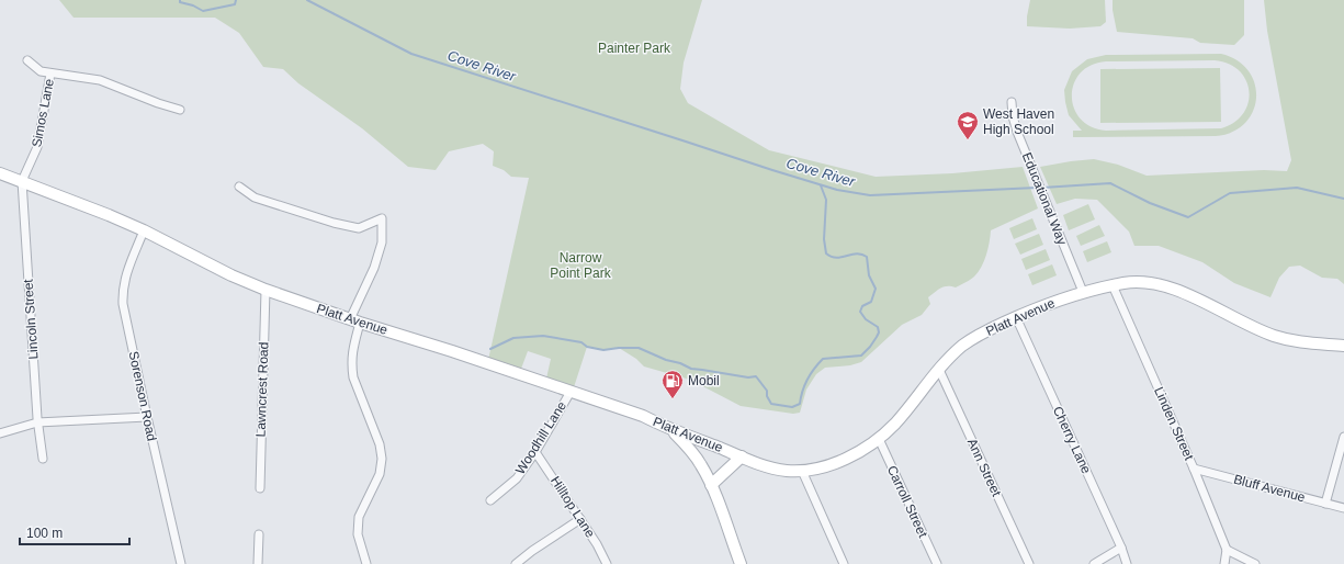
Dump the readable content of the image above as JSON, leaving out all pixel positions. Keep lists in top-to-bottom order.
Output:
{
  "streets": {
    "main road": ["Platt Avenue"],
    "street": [
      "Simos Lane",
      "Educational Way",
      "Lincoln Street",
      "Lawncrest Road",
      "Sorenson Road",
      "Linden Street",
      "Woodhill Lane",
      "Cherry Lane",
      "Ann Street",
      "Bluff Avenue",
      "Carroll Street",
      "Hilltop Lane"
    ]
  },
  "crossings": [
    ["Simos Lane", "Platt Avenue"],
    ["Simos Lane", "Lincoln Street"],
    ["Educational Way", "Platt Avenue"],
    ["Platt Avenue", "Lincoln Street"],
    ["Platt Avenue", "Lawncrest Road"],
    ["Platt Avenue", "Sorenson Road"],
    ["Platt Avenue", "Linden Street"],
    ["Platt Avenue", "Woodhill Lane"],
    ["Platt Avenue", "Cherry Lane"],
    ["Platt Avenue", "Ann Street"],
    ["Platt Avenue", "Carroll Street"],
    ["Linden Street", "Bluff Avenue"],
    ["Woodhill Lane", "Hilltop Lane"]
  ],
  "water": ["Cove River"],
  "parks": ["Painter Park", "Narrow Point Park"],
  "places": {
    "school or university": ["West Haven High School"],
    "fuel station": ["Mobil"]
  },
  "scale_bar": "100 m"
}
